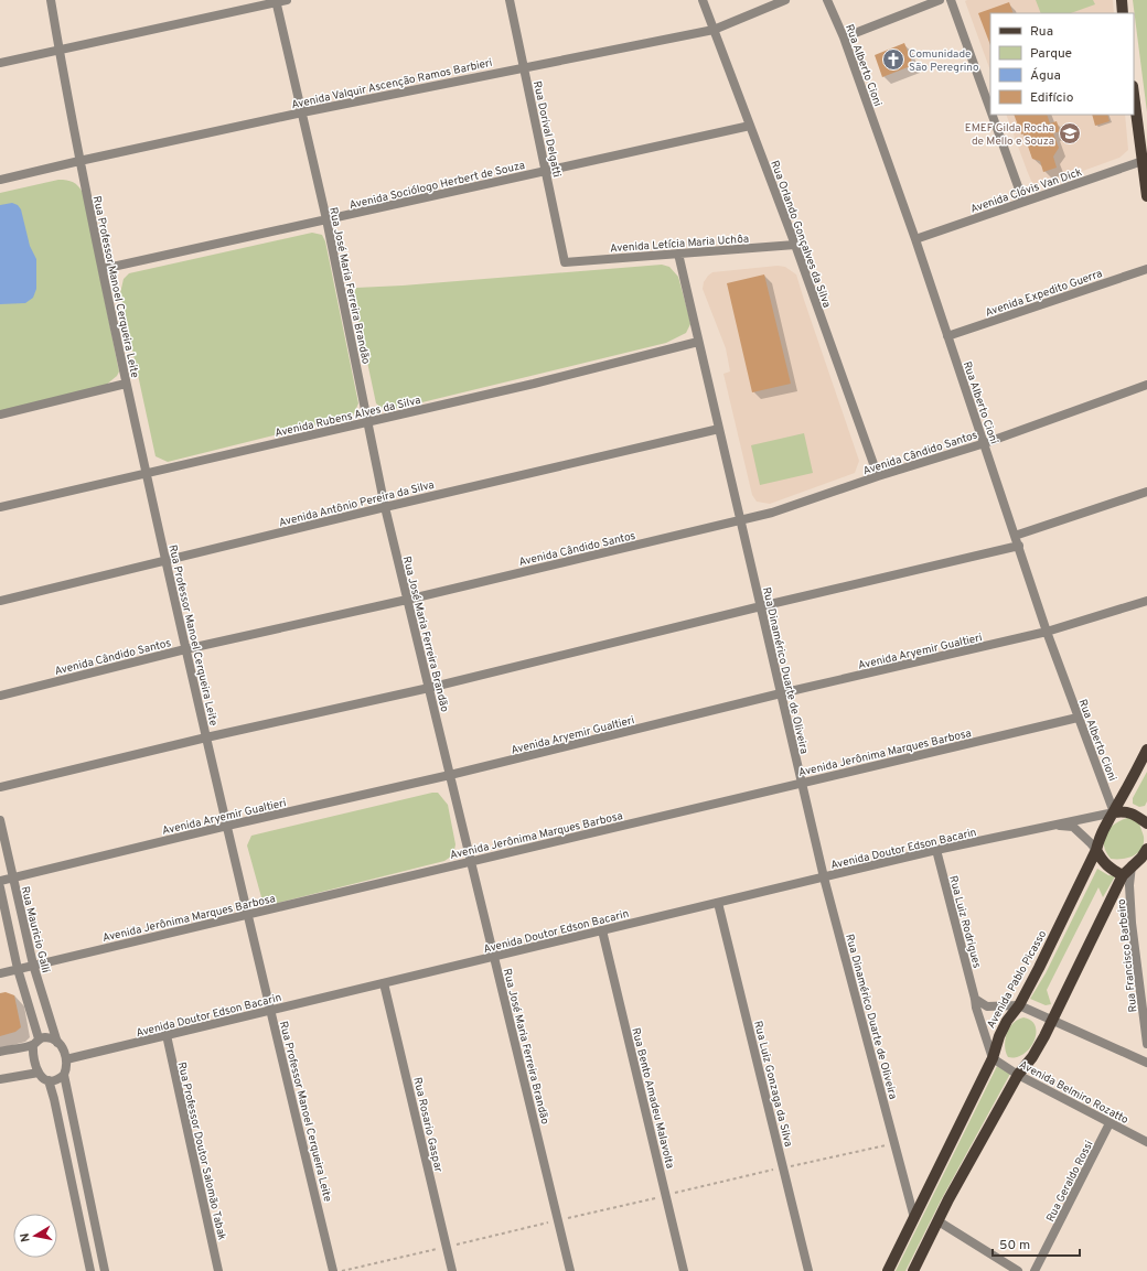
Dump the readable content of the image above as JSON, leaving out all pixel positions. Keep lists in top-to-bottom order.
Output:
{
  "streets": {
    "main road": ["Avenida Pablo Picasso"],
    "street": [
      "Rua Alberto Cioni",
      "Avenida Valquir Ascenção Ramos Barbieri",
      "Rua Dorival Delgatti",
      "Avenida Sociólogo Herbert de Souza",
      "Avenida Clóvis Van Dick",
      "Rua Orlando Gonçalves da Silva",
      "Avenida Letícia Maria Uchôa",
      "Rua José Maria Ferreira Brandão",
      "Rua Professor Manoel Cerqueira Leite",
      "Avenida Expedito Guerra",
      "Avenida Rubens Alves da Silva",
      "Avenida Cândido Santos",
      "Avenida Antônio Pereira da Silva",
      "Avenida Aryemir Gualtieri",
      "Rua Dinamérico Duarte de Oliveira",
      "Avenida Jerônima Marques Barbosa",
      "Avenida Doutor Edson Bacarin",
      "Rua Luiz Rodrigues",
      "Rua Mauricio Galli",
      "Rua Francisco Barbeiro",
      "Rua Luiz Gonzaga da Silva",
      "Avenida Belmiro Rozatto",
      "Rua Bento Amadeu Malavolta",
      "Rua Rosario Gaspar",
      "Rua Professor Doutor Salomão Tabak",
      "Rua Geraldo Rossi"
    ]
  },
  "crossings": [
    ["Rua Alberto Cioni", "Avenida Clóvis Van Dick"],
    ["Rua Alberto Cioni", "Avenida Expedito Guerra"],
    ["Rua Alberto Cioni", "Avenida Cândido Santos"],
    ["Rua Alberto Cioni", "Avenida Aryemir Gualtieri"],
    ["Rua Alberto Cioni", "Avenida Jerônima Marques Barbosa"],
    ["Rua Alberto Cioni", "Avenida Doutor Edson Bacarin"],
    ["Rua Alberto Cioni", "Avenida Pablo Picasso"],
    ["Avenida Valquir Ascenção Ramos Barbieri", "Rua Dorival Delgatti"],
    ["Avenida Valquir Ascenção Ramos Barbieri", "Rua Orlando Gonçalves da Silva"],
    ["Avenida Valquir Ascenção Ramos Barbieri", "Rua José Maria Ferreira Brandão"],
    ["Avenida Valquir Ascenção Ramos Barbieri", "Rua Professor Manoel Cerqueira Leite"],
    ["Rua Dorival Delgatti", "Avenida Sociólogo Herbert de Souza"],
    ["Rua Dorival Delgatti", "Avenida Letícia Maria Uchôa"],
    ["Avenida Sociólogo Herbert de Souza", "Rua Orlando Gonçalves da Silva"],
    ["Avenida Sociólogo Herbert de Souza", "Rua José Maria Ferreira Brandão"],
    ["Avenida Sociólogo Herbert de Souza", "Rua Professor Manoel Cerqueira Leite"],
    ["Rua Orlando Gonçalves da Silva", "Avenida Letícia Maria Uchôa"],
    ["Rua Orlando Gonçalves da Silva", "Avenida Cândido Santos"],
    ["Avenida Letícia Maria Uchôa", "Rua Dinamérico Duarte de Oliveira"],
    ["Rua José Maria Ferreira Brandão", "Avenida Rubens Alves da Silva"],
    ["Rua José Maria Ferreira Brandão", "Avenida Cândido Santos"],
    ["Rua José Maria Ferreira Brandão", "Avenida Antônio Pereira da Silva"],
    ["Rua José Maria Ferreira Brandão", "Avenida Aryemir Gualtieri"],
    ["Rua José Maria Ferreira Brandão", "Avenida Jerônima Marques Barbosa"],
    ["Rua José Maria Ferreira Brandão", "Avenida Doutor Edson Bacarin"],
    ["Rua Professor Manoel Cerqueira Leite", "Avenida Rubens Alves da Silva"],
    ["Rua Professor Manoel Cerqueira Leite", "Avenida Cândido Santos"],
    ["Rua Professor Manoel Cerqueira Leite", "Avenida Antônio Pereira da Silva"],
    ["Rua Professor Manoel Cerqueira Leite", "Avenida Aryemir Gualtieri"],
    ["Rua Professor Manoel Cerqueira Leite", "Avenida Jerônima Marques Barbosa"],
    ["Rua Professor Manoel Cerqueira Leite", "Avenida Doutor Edson Bacarin"],
    ["Avenida Rubens Alves da Silva", "Rua Dinamérico Duarte de Oliveira"],
    ["Avenida Cândido Santos", "Rua Dinamérico Duarte de Oliveira"],
    ["Avenida Antônio Pereira da Silva", "Rua Dinamérico Duarte de Oliveira"],
    ["Avenida Aryemir Gualtieri", "Rua Dinamérico Duarte de Oliveira"],
    ["Avenida Aryemir Gualtieri", "Rua Mauricio Galli"],
    ["Rua Dinamérico Duarte de Oliveira", "Avenida Jerônima Marques Barbosa"],
    ["Rua Dinamérico Duarte de Oliveira", "Avenida Doutor Edson Bacarin"],
    ["Rua Dinamérico Duarte de Oliveira", "Avenida Pablo Picasso"],
    ["Avenida Jerônima Marques Barbosa", "Rua Mauricio Galli"],
    ["Avenida Doutor Edson Bacarin", "Rua Luiz Rodrigues"],
    ["Avenida Doutor Edson Bacarin", "Rua Mauricio Galli"],
    ["Avenida Doutor Edson Bacarin", "Avenida Pablo Picasso"],
    ["Avenida Doutor Edson Bacarin", "Rua Luiz Gonzaga da Silva"],
    ["Avenida Doutor Edson Bacarin", "Rua Bento Amadeu Malavolta"],
    ["Avenida Doutor Edson Bacarin", "Rua Rosario Gaspar"],
    ["Avenida Doutor Edson Bacarin", "Rua Professor Doutor Salomão Tabak"],
    ["Rua Luiz Rodrigues", "Avenida Pablo Picasso"],
    ["Rua Luiz Rodrigues", "Avenida Belmiro Rozatto"],
    ["Avenida Pablo Picasso", "Avenida Belmiro Rozatto"],
    ["Avenida Belmiro Rozatto", "Rua Geraldo Rossi"]
  ],
  "places": {
    "church": ["Comunidade São Peregrino"],
    "school or university": ["EMEF Gilda Rocha de Mello e Souza"]
  },
  "legend": [
    "Rua",
    "Parque",
    "Água",
    "Edifício"
  ],
  "scale_bar": "50 m",
  "north": "left"
}
